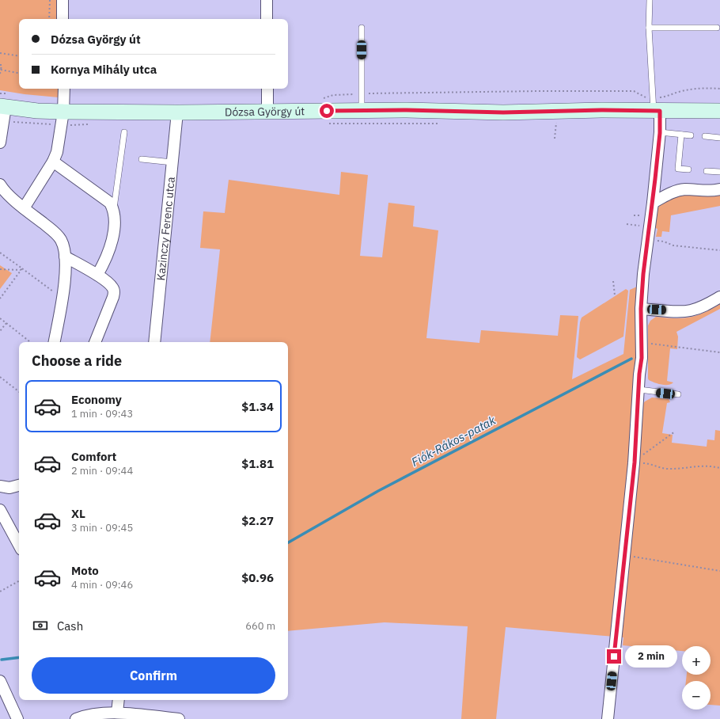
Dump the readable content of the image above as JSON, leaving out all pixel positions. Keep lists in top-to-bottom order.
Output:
{
  "streets": {
    "main road": ["Dózsa György út"],
    "street": ["Kazinczy Ferenc utca"]
  },
  "crossings": [
    ["Dózsa György út", "Kazinczy Ferenc utca"]
  ],
  "water": ["Fiók-Rákos-patak"],
  "page": {
    "banner": ["Dózsa György út", "Kornya Mihály utca"],
    "heading": "Choose a ride",
    "list": [
      {
        "name": "Economy",
        "note": "1 min · 09:43",
        "value": "$1.34"
      },
      {
        "name": "Comfort",
        "note": "2 min · 09:44",
        "value": "$1.81"
      },
      {
        "name": "XL",
        "note": "3 min · 09:45",
        "value": "$2.27"
      },
      {
        "name": "Moto",
        "note": "4 min · 09:46",
        "value": "$0.96"
      }
    ],
    "pay": ["Cash", "660 m"],
    "bubble": "2 min",
    "map_buttons": ["+", "−"],
    "buttons": "Confirm"
  }
}
